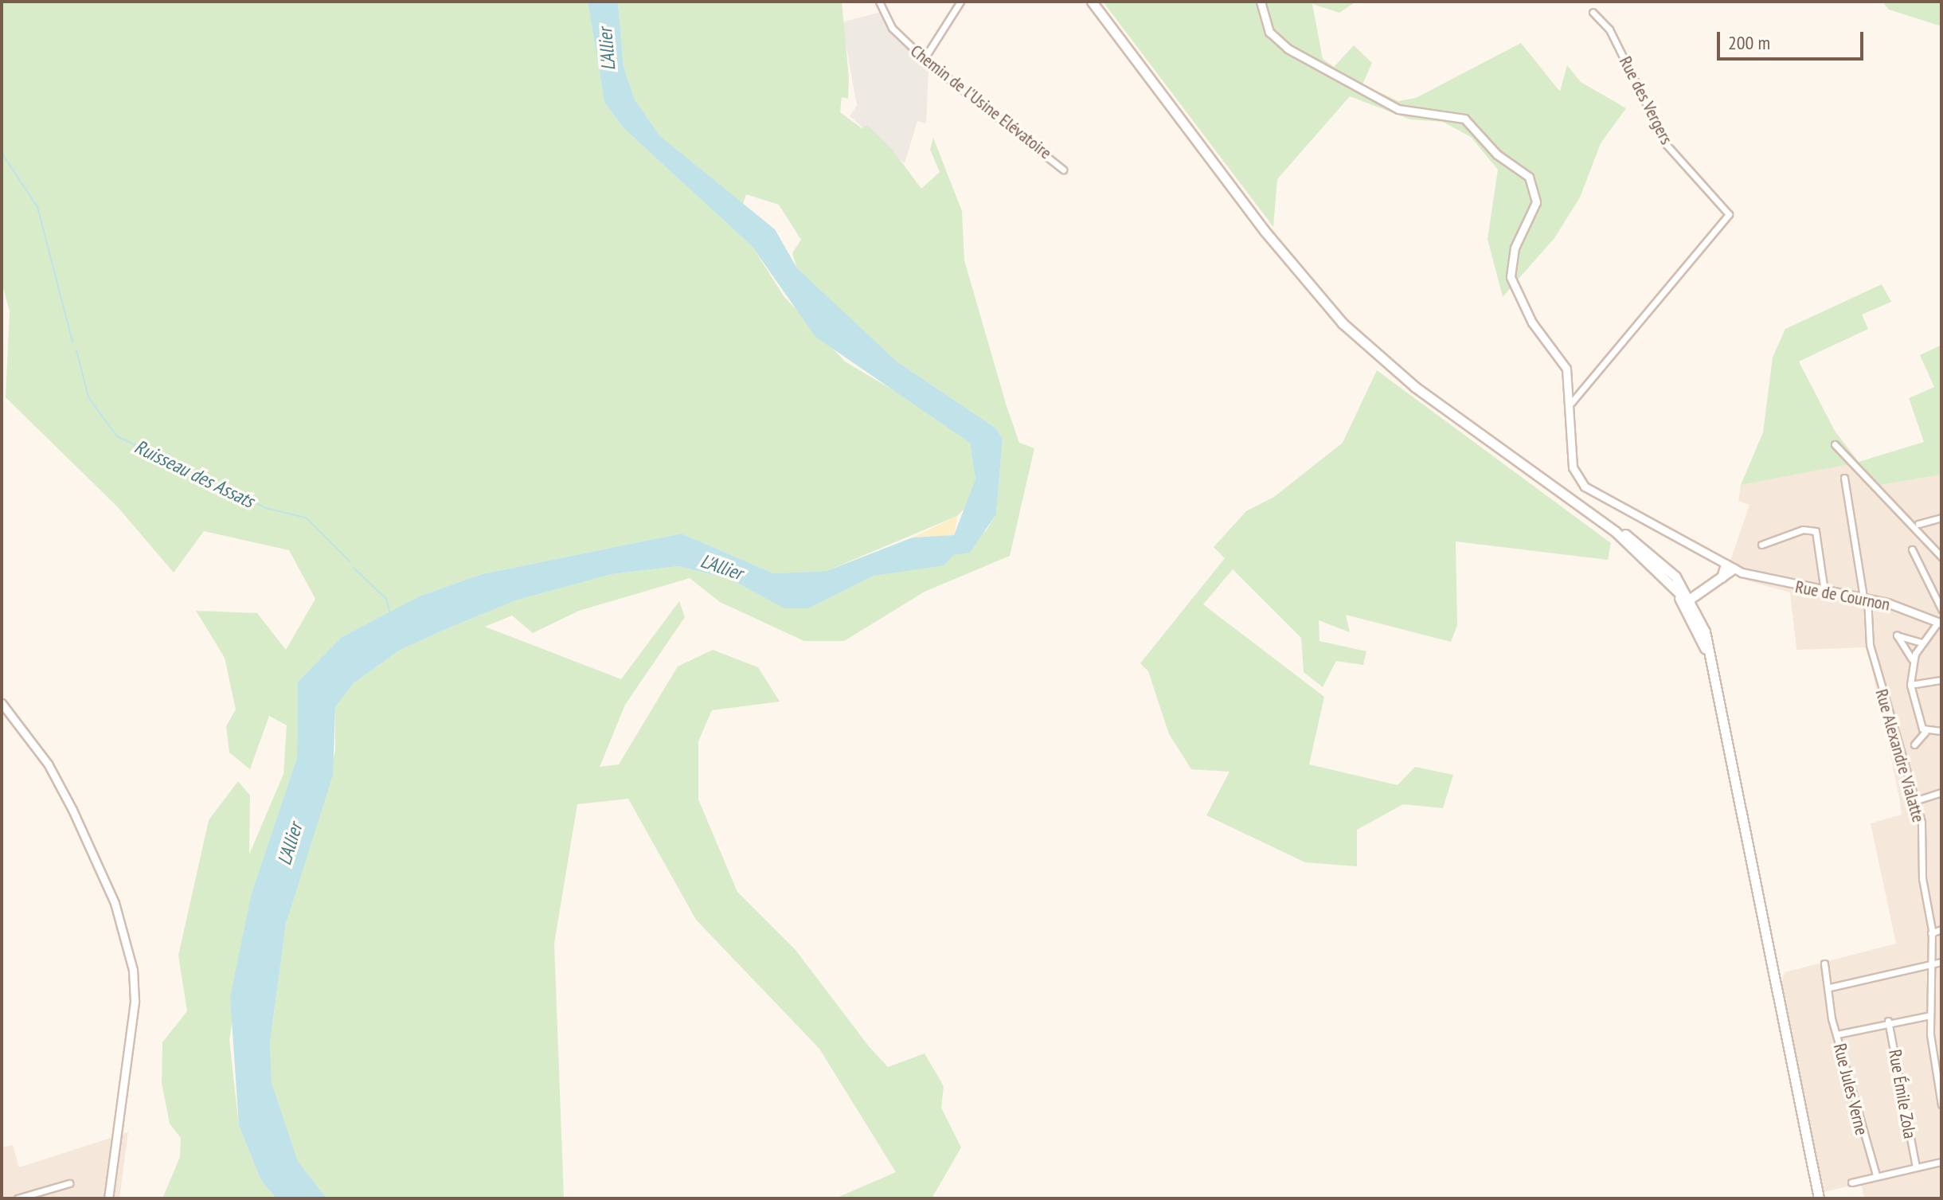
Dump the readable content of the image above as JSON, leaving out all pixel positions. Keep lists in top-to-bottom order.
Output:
{
  "streets": {
    "street": [
      "Rue des Vergers",
      "Chemin de l'Usine Elévatoire",
      "Rue de Cournon",
      "Rue Alexandre Vialatte",
      "Rue Jules Verne",
      "Rue Émile Zola"
    ]
  },
  "crossings": [
    ["Rue des Vergers", "Rue de Cournon"],
    ["Rue de Cournon", "Rue Alexandre Vialatte"]
  ],
  "water": ["L'Allier", "Ruisseau des Assats"],
  "scale_bar": "200 m"
}
